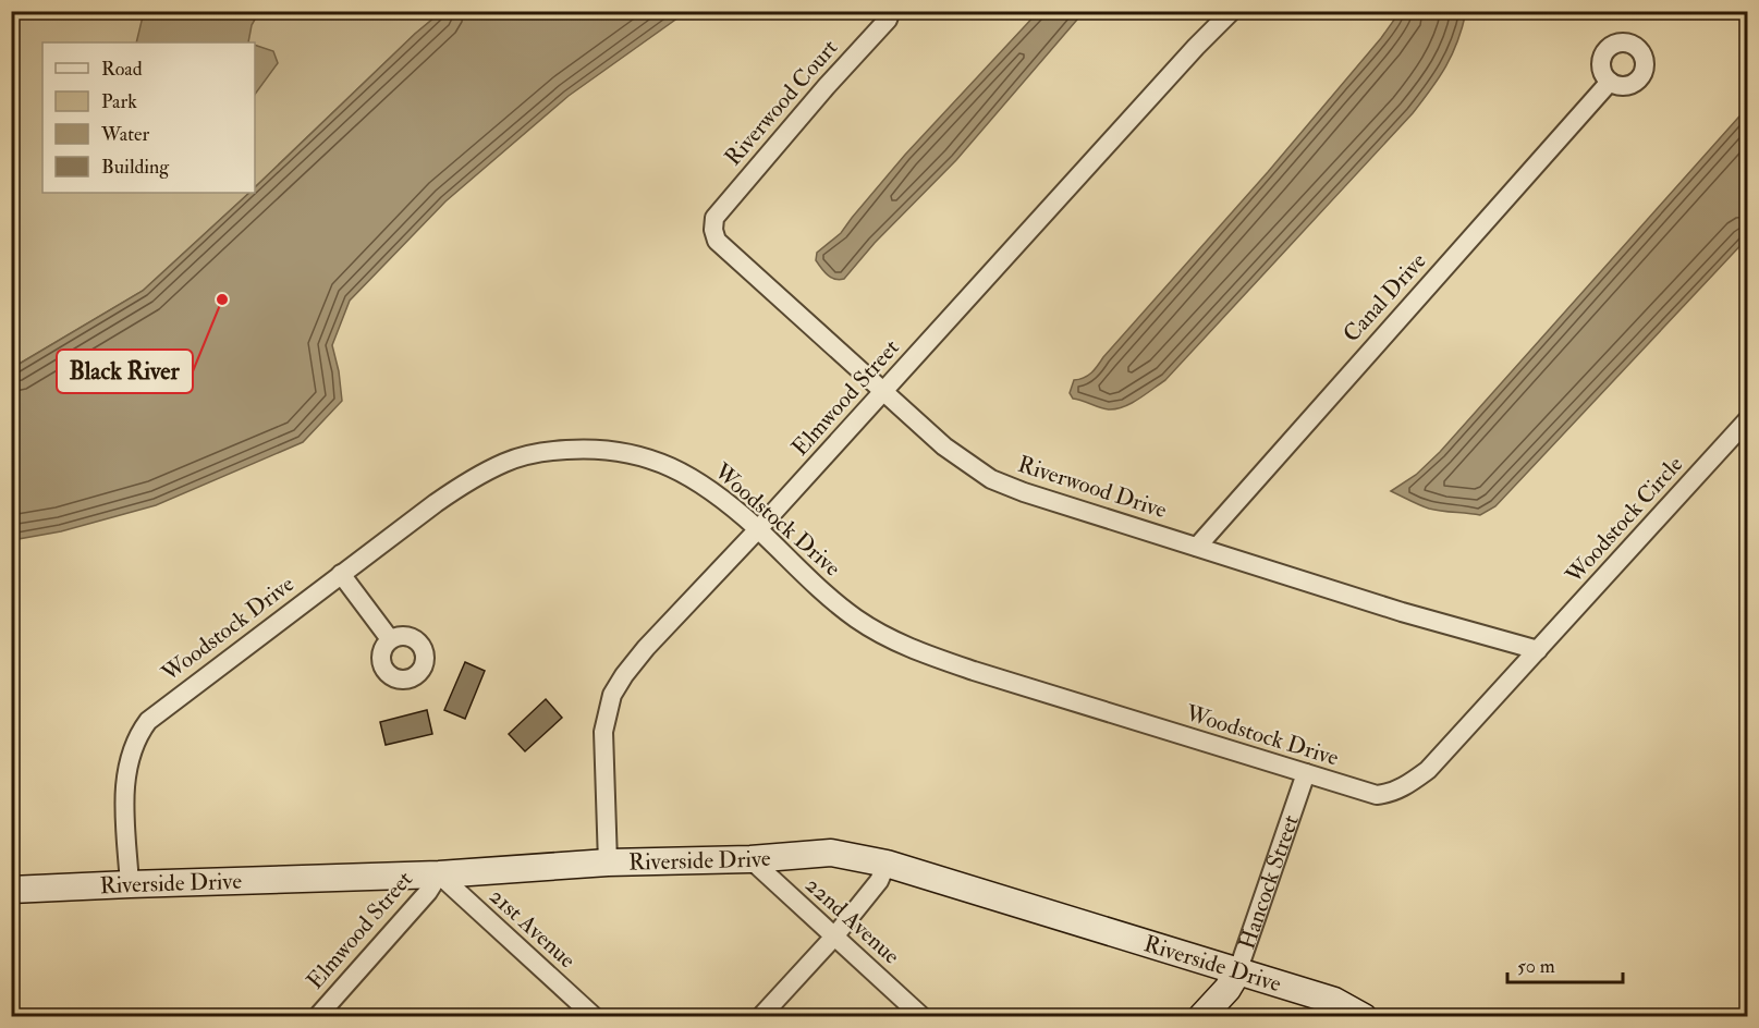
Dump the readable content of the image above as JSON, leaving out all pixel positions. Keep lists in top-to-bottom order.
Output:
{
  "streets": {
    "street": [
      "Riverwood Court",
      "Canal Drive",
      "Elmwood Street",
      "Riverwood Drive",
      "Woodstock Drive",
      "Woodstock Circle",
      "Riverside Drive",
      "Hancock Street",
      "22nd Avenue",
      "21st Avenue"
    ]
  },
  "crossings": [
    ["Riverwood Court", "Riverwood Drive"],
    ["Canal Drive", "Riverwood Drive"],
    ["Elmwood Street", "Riverwood Drive"],
    ["Elmwood Street", "Woodstock Drive"],
    ["Elmwood Street", "Riverside Drive"],
    ["Elmwood Street", "21st Avenue"],
    ["Riverwood Drive", "Woodstock Drive"],
    ["Riverwood Drive", "Woodstock Circle"],
    ["Woodstock Drive", "Woodstock Circle"],
    ["Woodstock Drive", "Riverside Drive"],
    ["Woodstock Drive", "Hancock Street"],
    ["Riverside Drive", "Hancock Street"],
    ["Riverside Drive", "22nd Avenue"],
    ["Riverside Drive", "21st Avenue"]
  ],
  "places": ["Black River"],
  "legend": [
    "Road",
    "Park",
    "Water",
    "Building"
  ],
  "scale_bar": "50 m"
}
